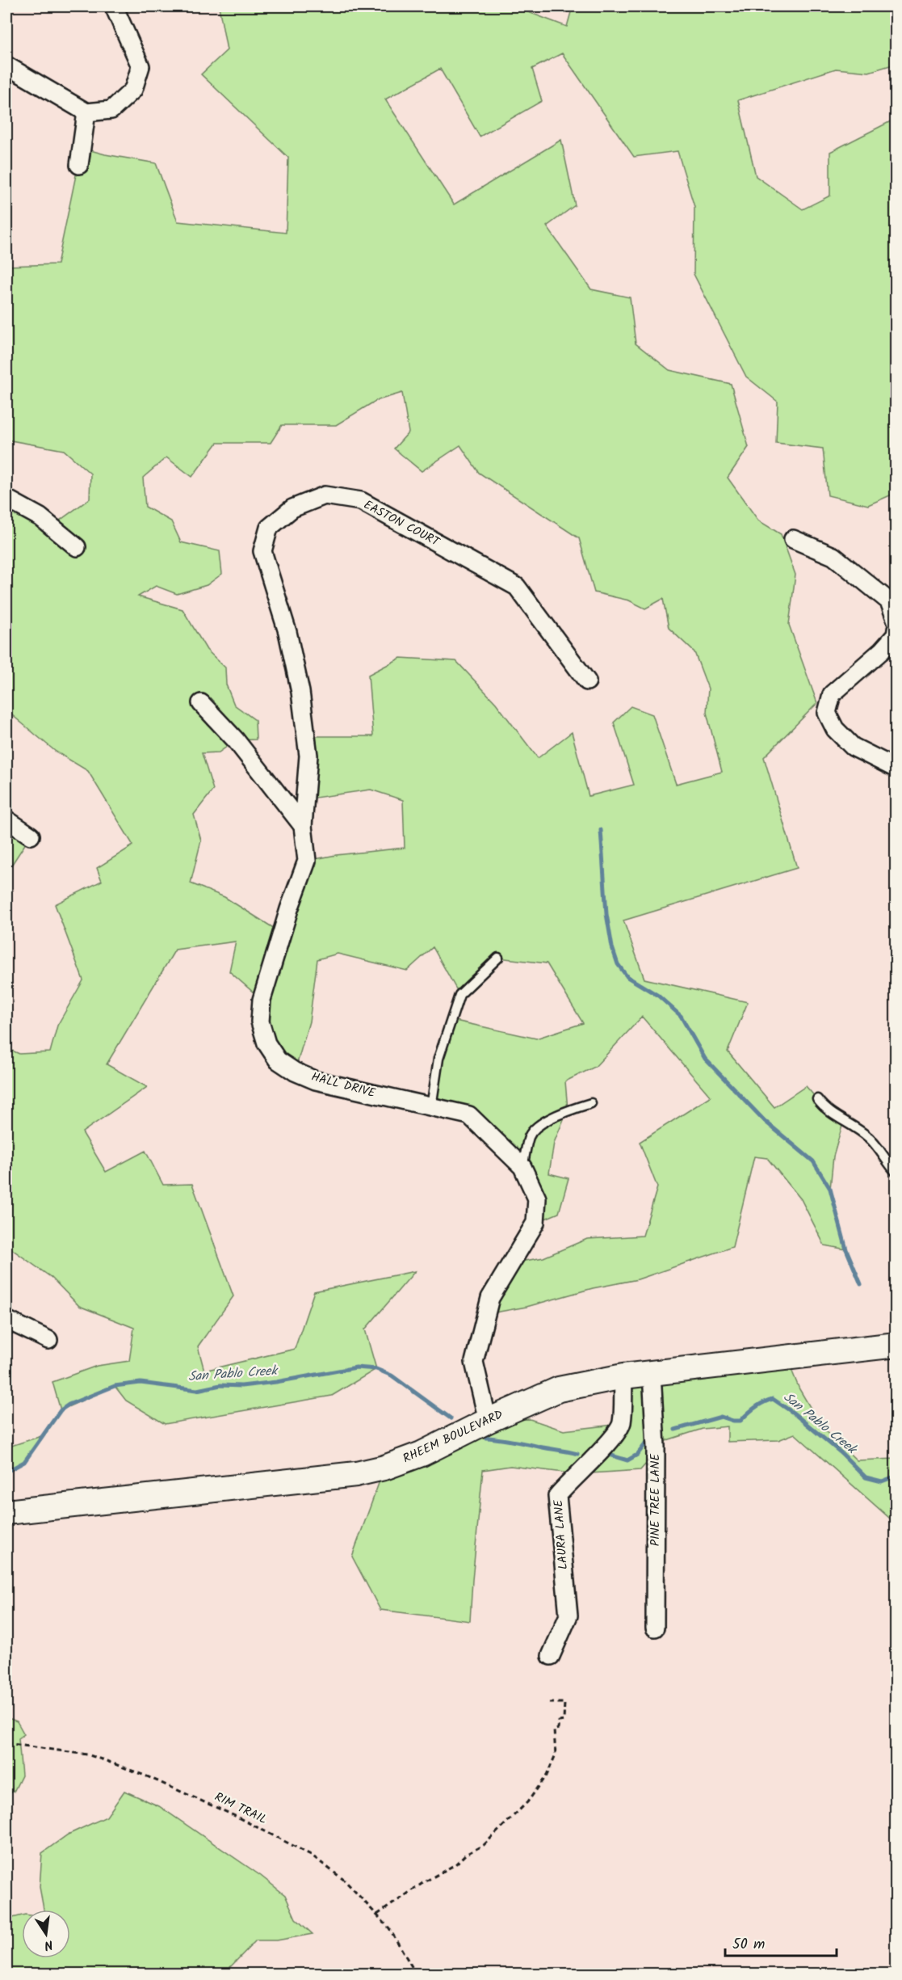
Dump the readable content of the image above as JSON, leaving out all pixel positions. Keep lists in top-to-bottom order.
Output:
{
  "streets": {
    "street": [
      "EASTON COURT",
      "HALL DRIVE",
      "RHEEM BOULEVARD",
      "PINE TREE LANE",
      "LAURA LANE"
    ],
    "path": ["RIM TRAIL"]
  },
  "crossings": [
    ["EASTON COURT", "HALL DRIVE"],
    ["HALL DRIVE", "RHEEM BOULEVARD"],
    ["RHEEM BOULEVARD", "PINE TREE LANE"],
    ["RHEEM BOULEVARD", "LAURA LANE"]
  ],
  "water": ["San Pablo Creek"],
  "scale_bar": "50 m",
  "north": "bottom"
}
